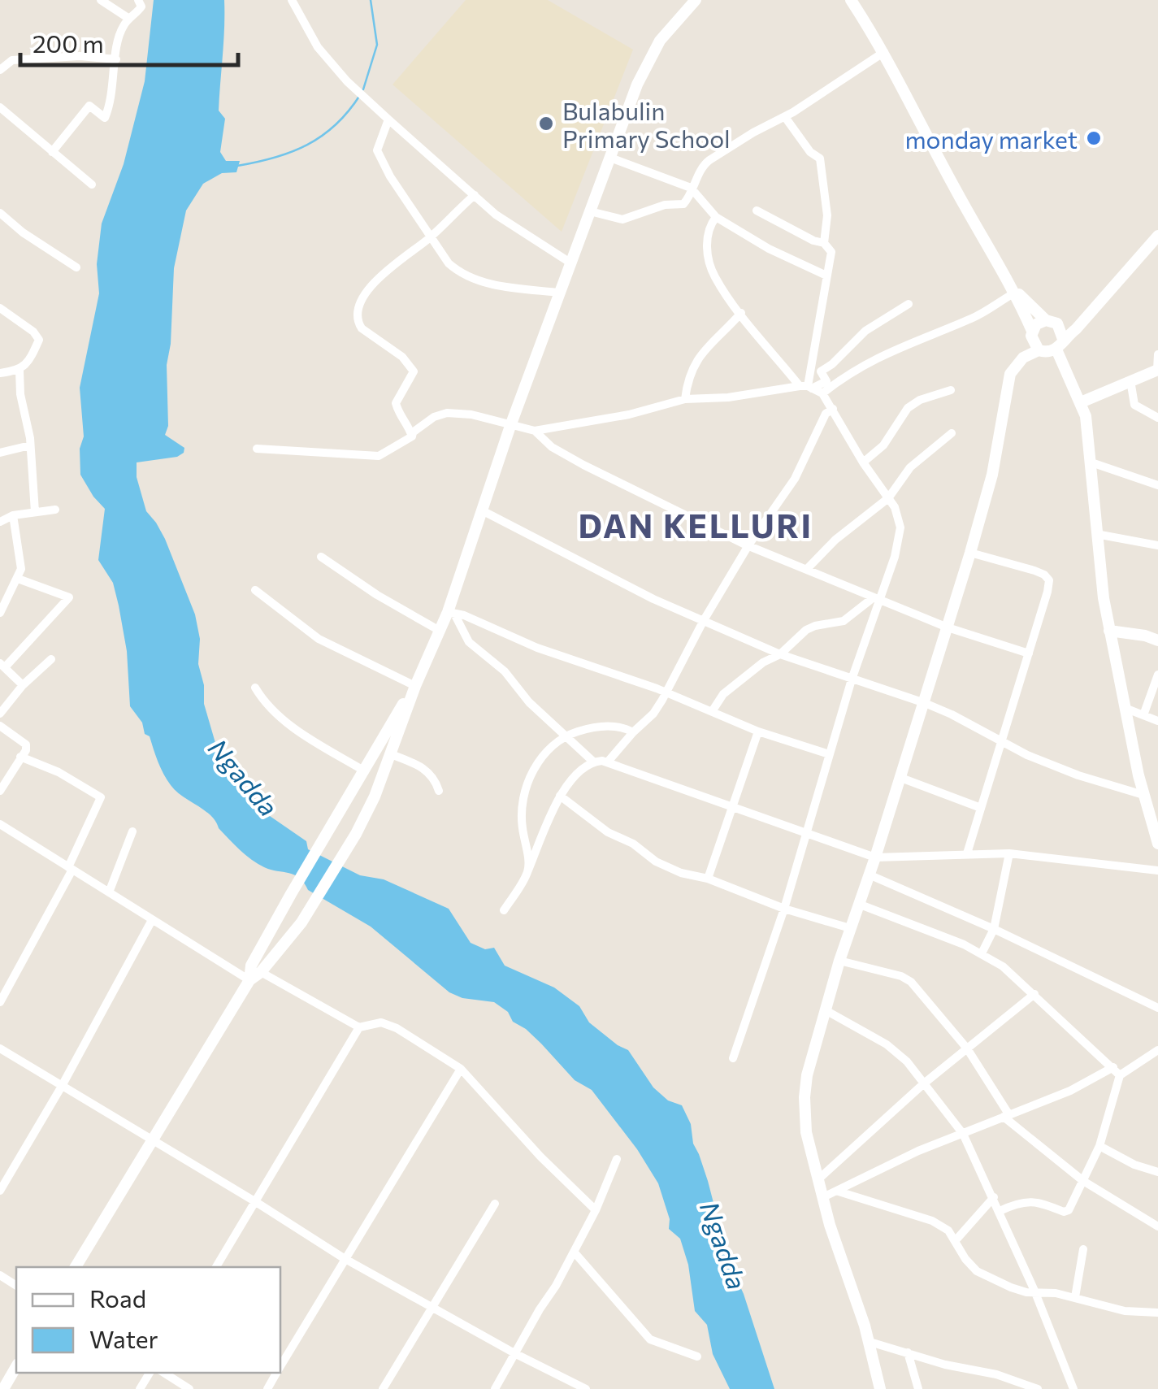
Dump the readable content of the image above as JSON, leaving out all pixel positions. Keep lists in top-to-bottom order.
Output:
{
  "districts": ["DAN KELLURI"],
  "water": ["Ngadda"],
  "places": ["Bulabulin Primary School", "monday market"],
  "legend": ["Road", "Water"],
  "scale_bar": "200 m"
}
